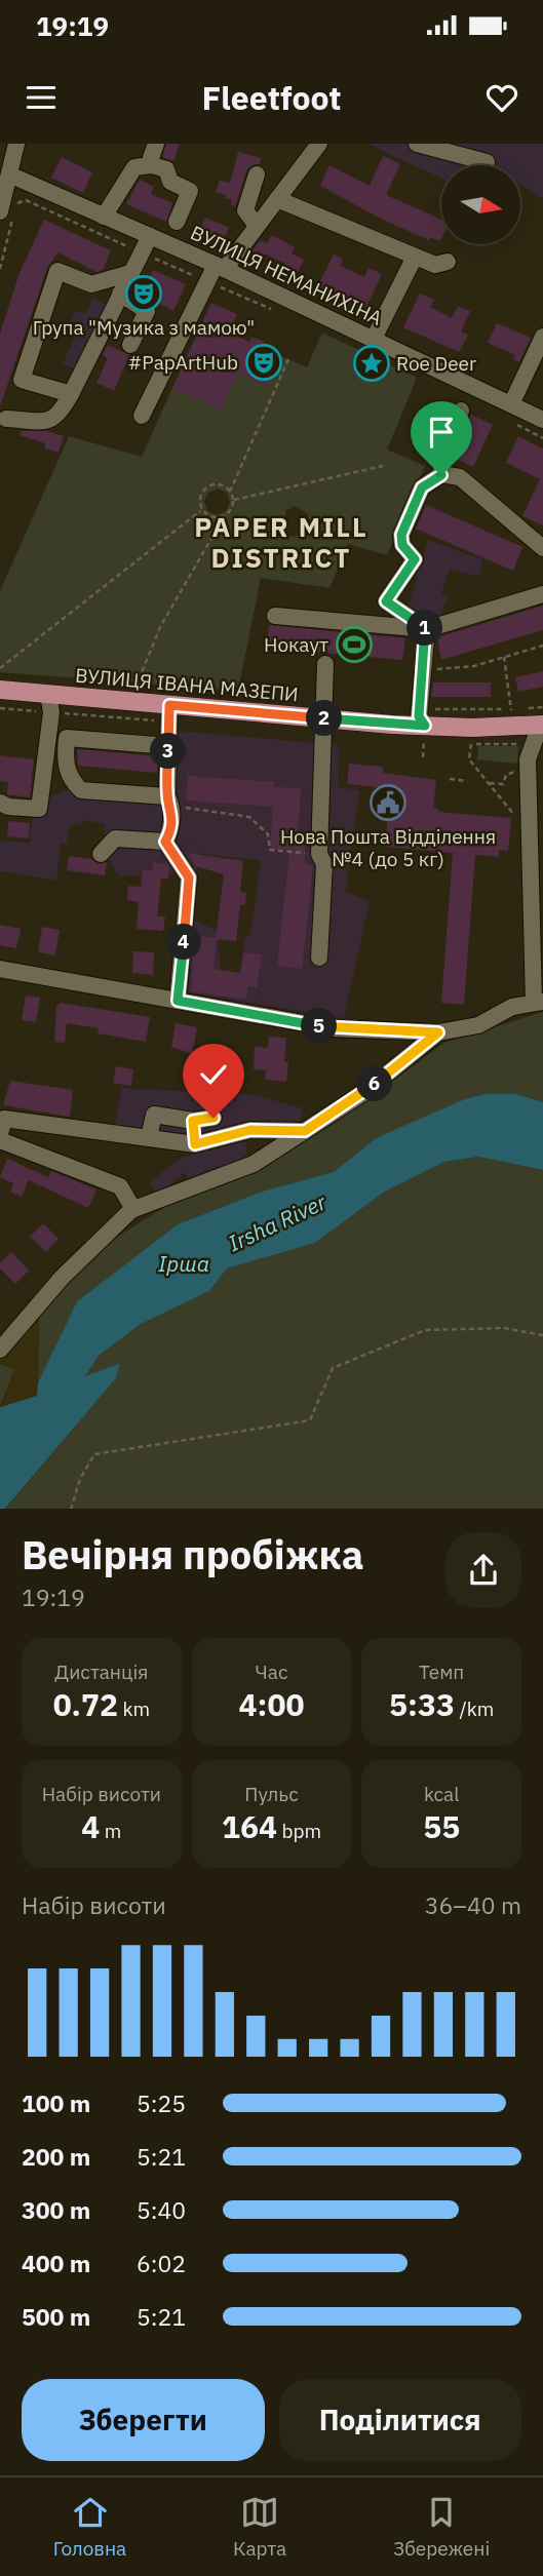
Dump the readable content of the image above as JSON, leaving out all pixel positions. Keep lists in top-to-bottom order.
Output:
{
  "streets": {
    "main road": ["ВУЛИЦЯ ІВАНА МАЗЕПИ"],
    "street": ["ВУЛИЦЯ НЕМАНИХІНА"]
  },
  "districts": ["PAPER MILL DISTRICT"],
  "water": ["Irsha River", "Ірша"],
  "places": {
    "theatre": ["Група \"Музика з мамою\"", "#PapArtHub"],
    "place": ["Roe Deer"],
    "sports": ["Нокаут"],
    "public building": ["Нова Пошта Відділення №4 (до 5 кг)"]
  },
  "north": "right",
  "page": {
    "status": "19:19",
    "header": "Fleetfoot",
    "pins": [
      "1",
      "2",
      "3",
      "4",
      "5",
      "6"
    ],
    "heading": ["Вечірня пробіжка", "19:19"],
    "stats": [
      ["Дистанція", "0.72 km"],
      ["Час", "4:00"],
      ["Темп", "5:33 /km"],
      ["Набір висоти", "4 m"],
      ["Пульс", "164 bpm"],
      ["kcal", "55"]
    ],
    "chart": ["Набір висоти", "36–40 m"],
    "list": [
      {
        "name": "100 m",
        "note": "5:25"
      },
      {
        "name": "200 m",
        "note": "5:21"
      },
      {
        "name": "300 m",
        "note": "5:40"
      },
      {
        "name": "400 m",
        "note": "6:02"
      },
      {
        "name": "500 m",
        "note": "5:21"
      }
    ],
    "buttons": ["Зберегти", "Поділитися"],
    "tabs": ["Головна", "Карта", "Збережені"]
  }
}
